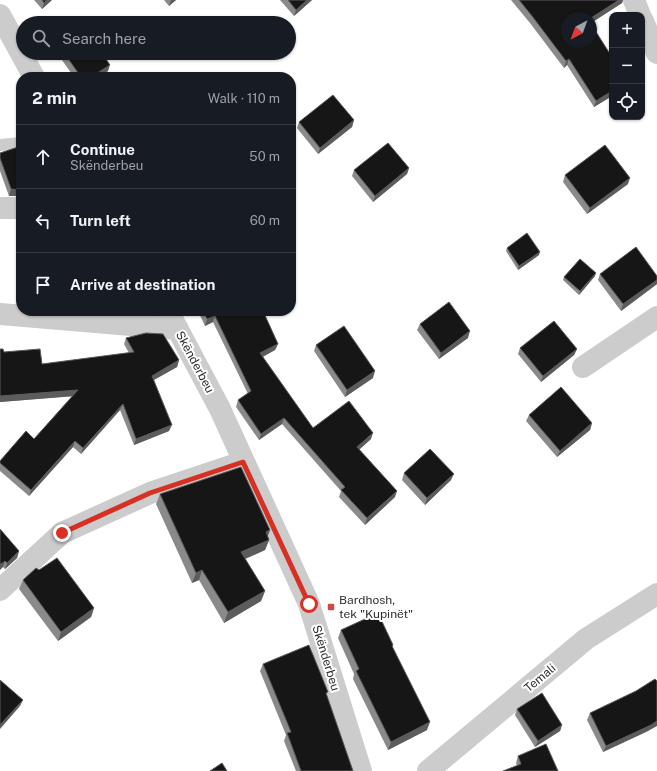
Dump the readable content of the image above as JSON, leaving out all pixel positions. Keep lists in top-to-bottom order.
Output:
{
  "streets": {
    "street": ["Skënderbeu", "Temali"]
  },
  "places": {
    "transit": ["Bardhosh, tek \"Kupinët\""]
  },
  "north": "bottom left",
  "page": {
    "map_buttons": ["+", "−"],
    "search": "Search here",
    "heading": ["2 min", "Walk · 110 m"],
    "list": [
      ["Continue", "Skënderbeu", "50 m"],
      ["Turn left", "60 m"],
      "Arrive at destination"
    ]
  }
}
